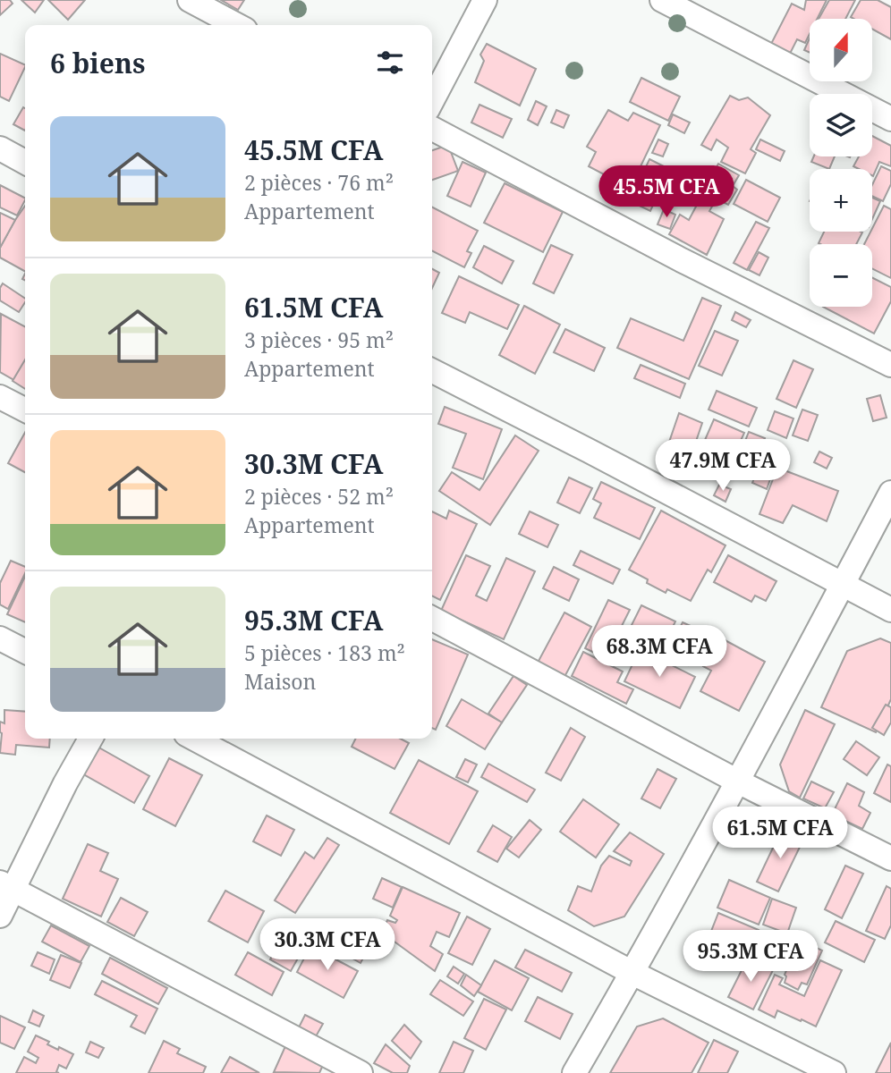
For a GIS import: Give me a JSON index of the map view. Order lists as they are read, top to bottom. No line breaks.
{"north":"top","page":{"map_buttons":["+","−"],"heading":"6 biens","list":[{"name":"45.5M CFA","note":"2 pièces · 76 m² · Appartement"},{"name":"61.5M CFA","note":"3 pièces · 95 m² · Appartement"},{"name":"30.3M CFA","note":"2 pièces · 52 m² · Appartement"},{"name":"95.3M CFA","note":"5 pièces · 183 m² · Maison"}],"price":["45.5M CFA","47.9M CFA","68.3M CFA","61.5M CFA","30.3M CFA","95.3M CFA"]}}
